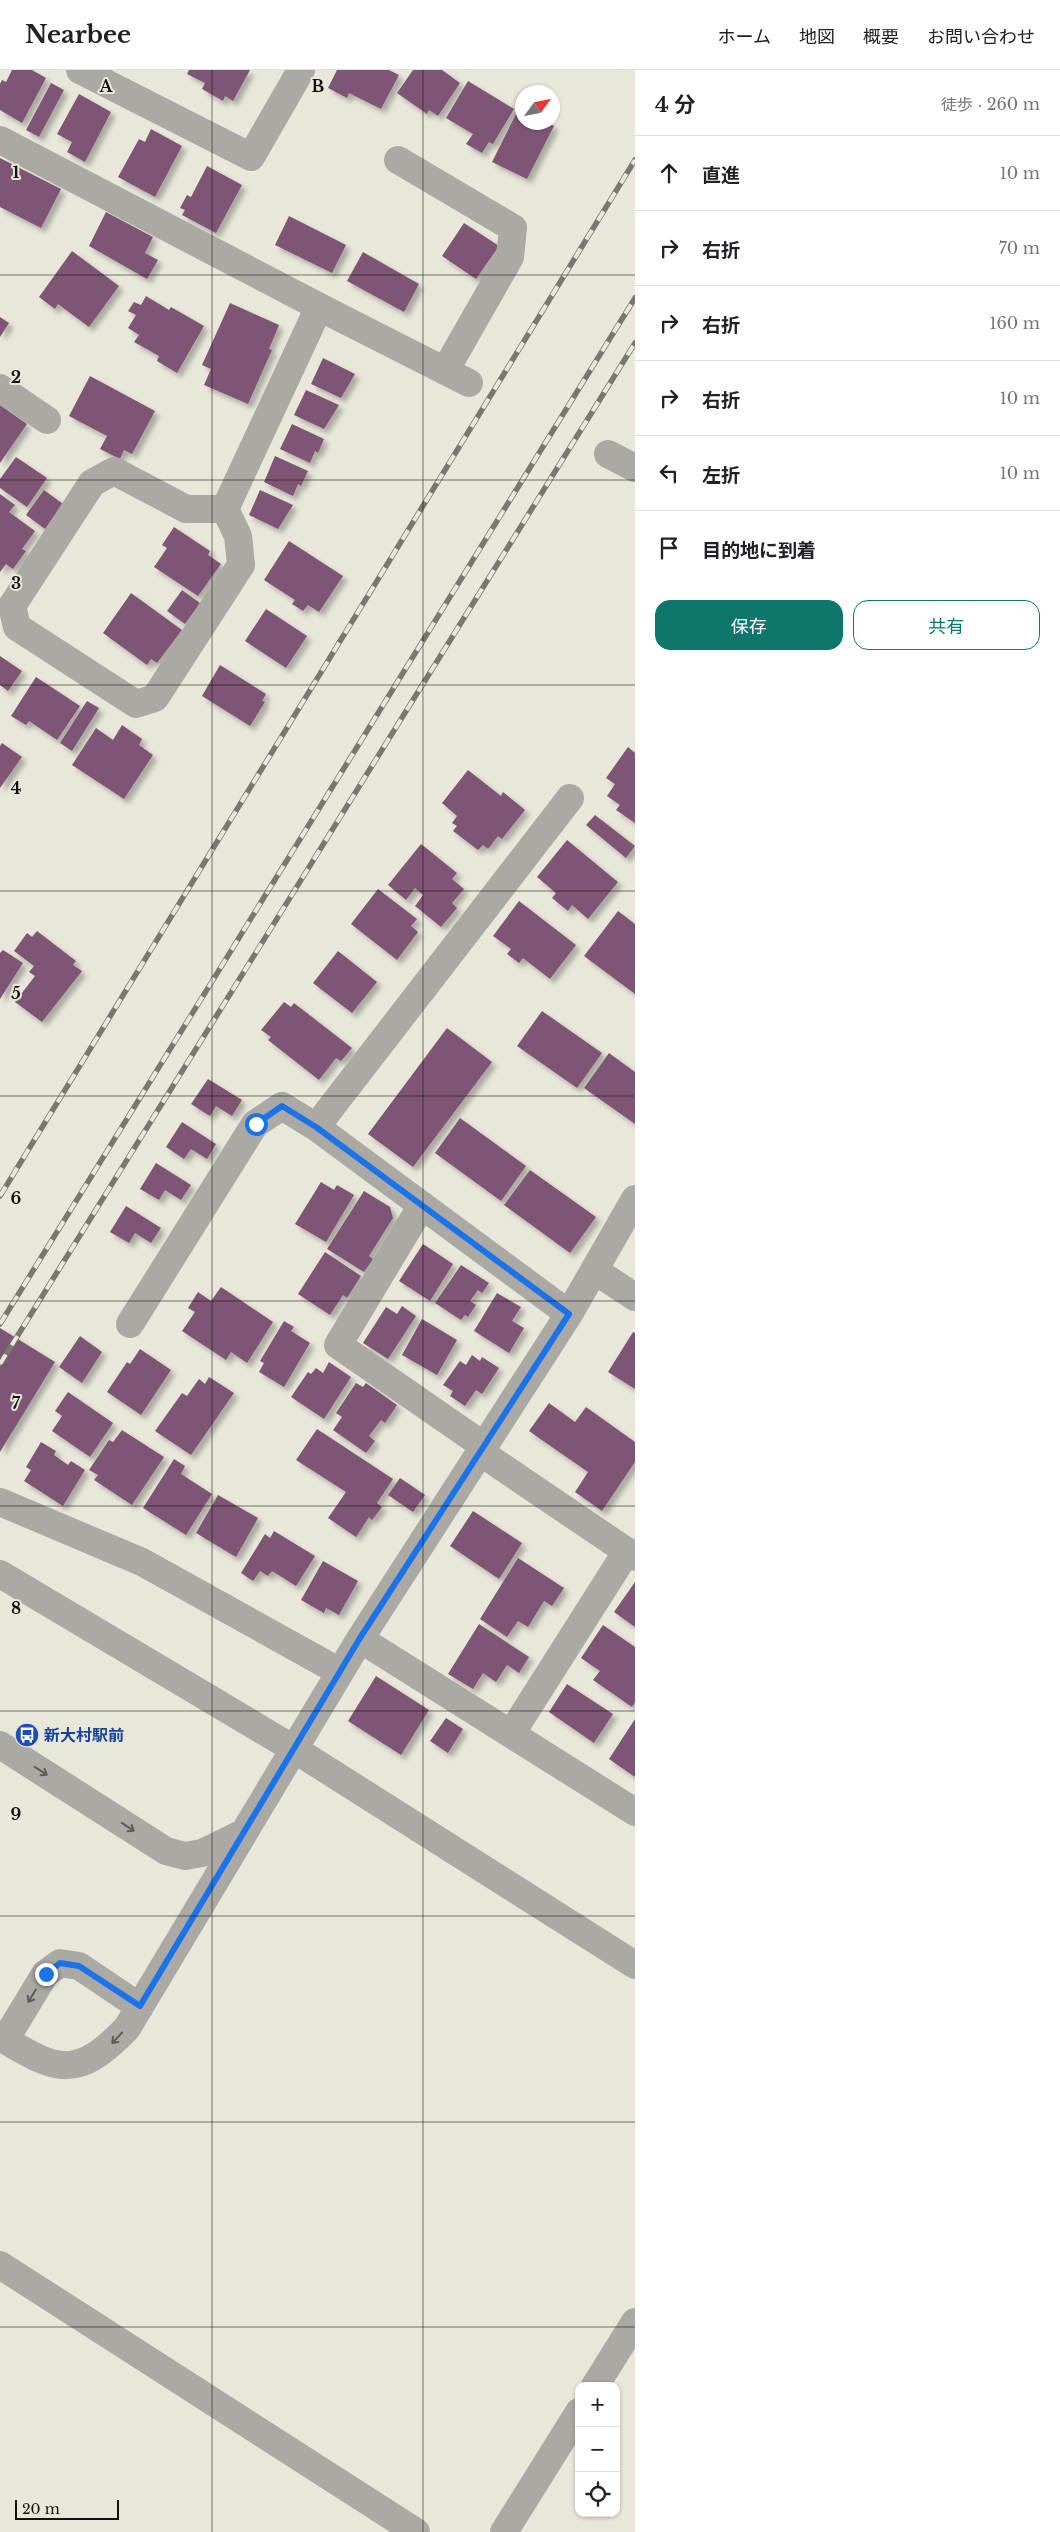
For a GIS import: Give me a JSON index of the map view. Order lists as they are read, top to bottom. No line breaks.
{"places":{"bus stop":["新大村駅前"]},"scale_bar":"20 m","north":"top right","page":{"header":"Nearbee","nav":["ホーム","地図","概要","お問い合わせ"],"heading":["4 分","徒歩 · 260 m"],"list":[["直進","10 m"],["右折","70 m"],["右折","160 m"],["右折","10 m"],["左折","10 m"],"目的地に到着"],"buttons":["保存","共有"],"map_buttons":["+","−"],"scale":"20 m"},"grid":{"columns":["A","B"],"rows":["1","2","3","4","5","6","7","8","9"]}}
